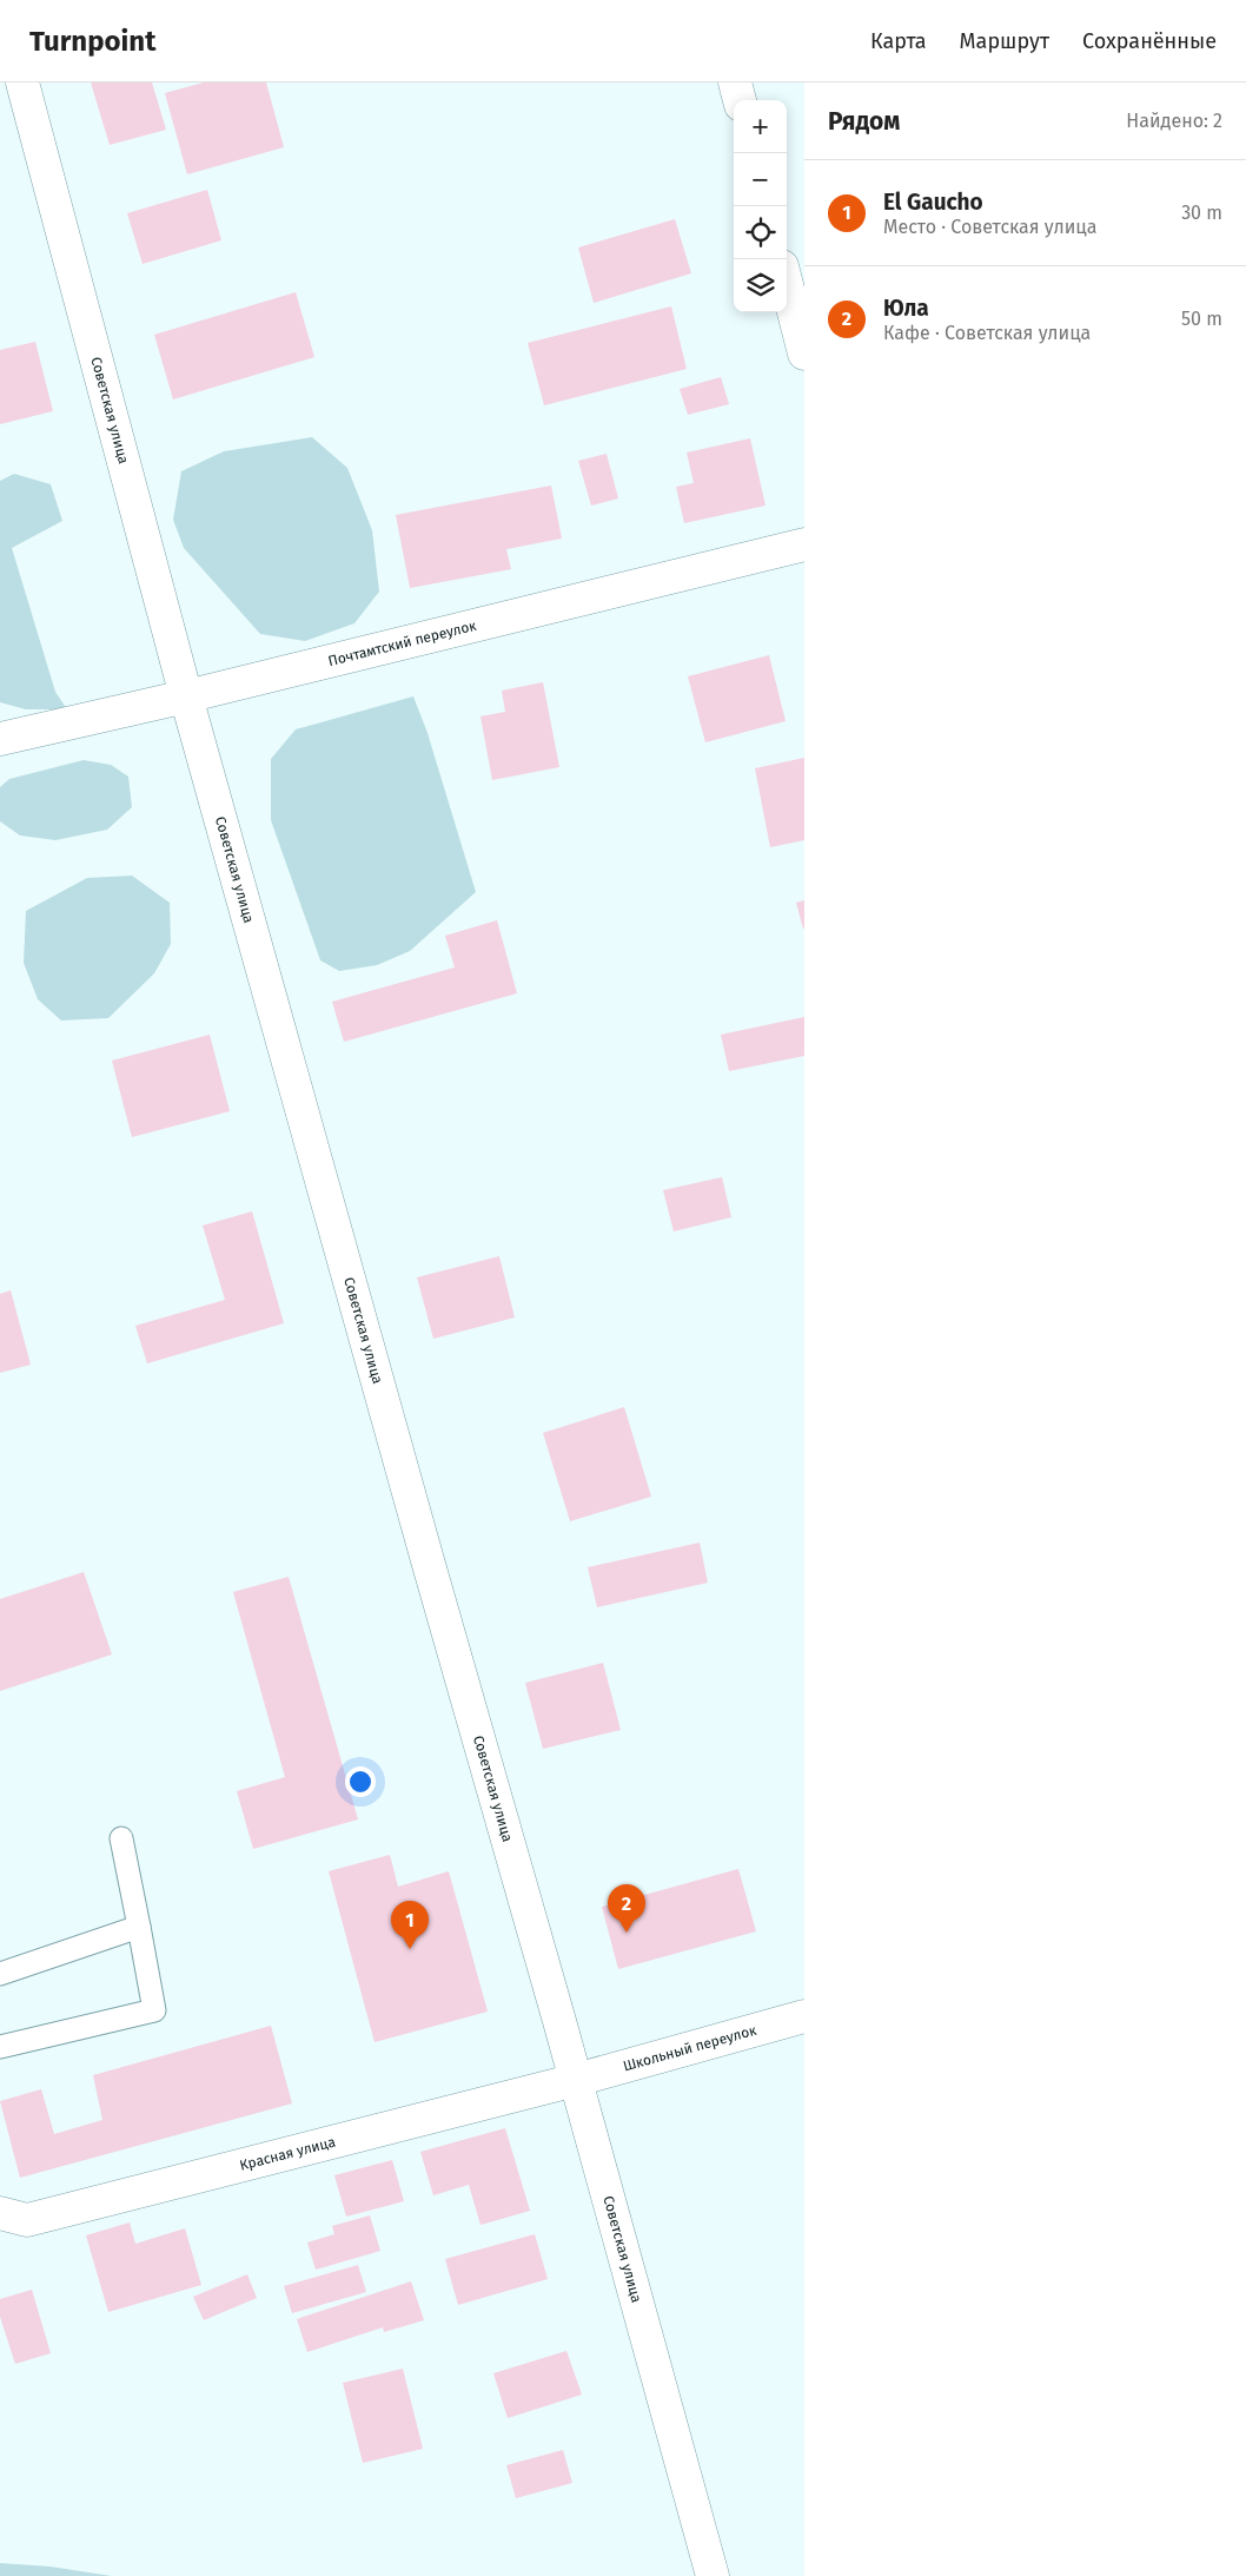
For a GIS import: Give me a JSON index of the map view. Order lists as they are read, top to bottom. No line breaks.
{"streets":{"main road":["Советская улица","Почтамтский переулок","Школьный переулок","Красная улица"]},"crossings":[["Советская улица","Почтамтский переулок"],["Советская улица","Школьный переулок"],["Советская улица","Красная улица"],["Школьный переулок","Красная улица"]],"page":{"header":"Turnpoint","nav":["Карта","Маршрут","Сохранённые"],"heading":["Рядом","Найдено: 2"],"map_buttons":["+","−"],"list":[{"mark":"1","name":"El Gaucho","note":"Место · Советская улица","value":"30 m"},{"mark":"2","name":"Юла","note":"Кафе · Советская улица","value":"50 m"}],"pins":["2","1"]}}
